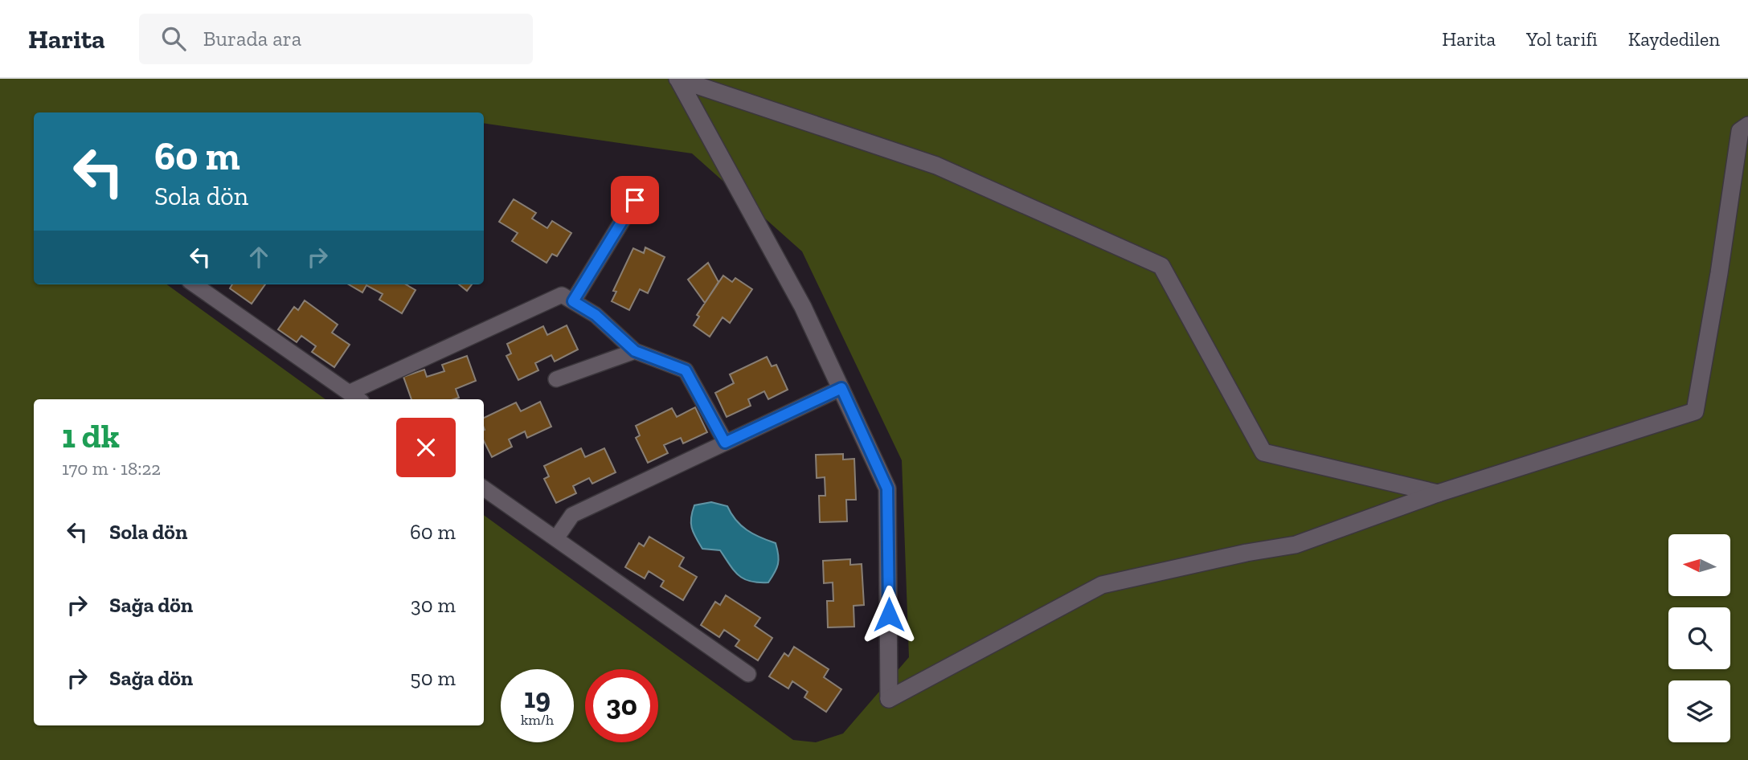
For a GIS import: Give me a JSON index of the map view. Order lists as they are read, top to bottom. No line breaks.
{"north":"left","page":{"header":"Harita","search":"Burada ara","nav":["Harita","Yol tarifi","Kaydedilen"],"turn":["60 m","Sola dön"],"heading":["1 dk","170 m · 18:22"],"list":[{"name":"Sola dön","value":"60 m"},{"name":"Sağa dön","value":"30 m"},{"name":"Sağa dön","value":"50 m"}],"speed":"19 km/h","limit":"30"}}
